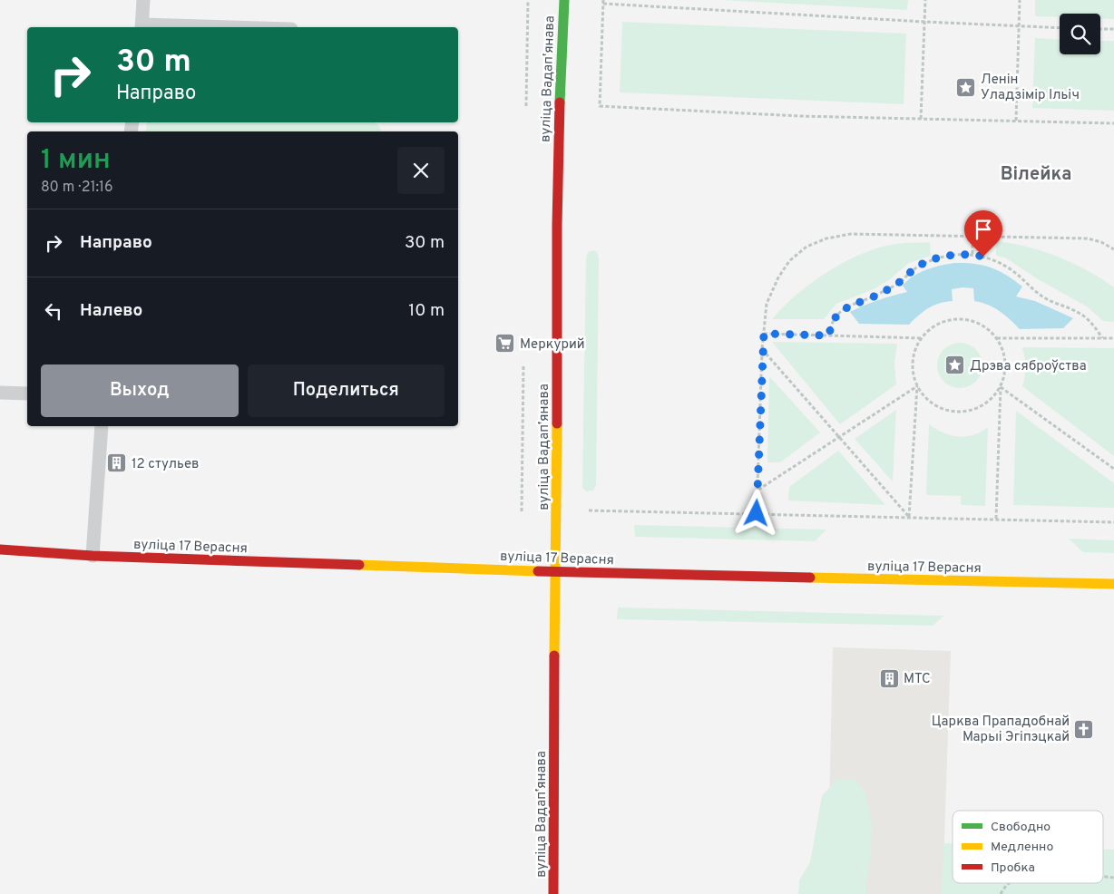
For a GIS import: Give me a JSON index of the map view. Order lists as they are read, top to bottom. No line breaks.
{"streets":{"street":["вуліца Вадапʼянава","вуліца 17 Верасня"]},"crossings":[["вуліца Вадапʼянава","вуліца 17 Верасня"]],"districts":["Вілейка"],"places":{"place":["Ленін Уладзімір Ільіч","Дрэва сяброўства"],"supermarket":["Меркурий"],"building":["12 стульев","МТС"],"church":["Царква Прападобнай Марыі Эгіпэцкай"]},"legend":["Свободно","Медленно","Пробка"],"page":{"turn":["30 m","Направо"],"heading":["1 мин","80 m · 21:16"],"list":[{"name":"Направо","value":"30 m"},{"name":"Налево","value":"10 m"}],"buttons":["Выход","Поделиться"]}}
